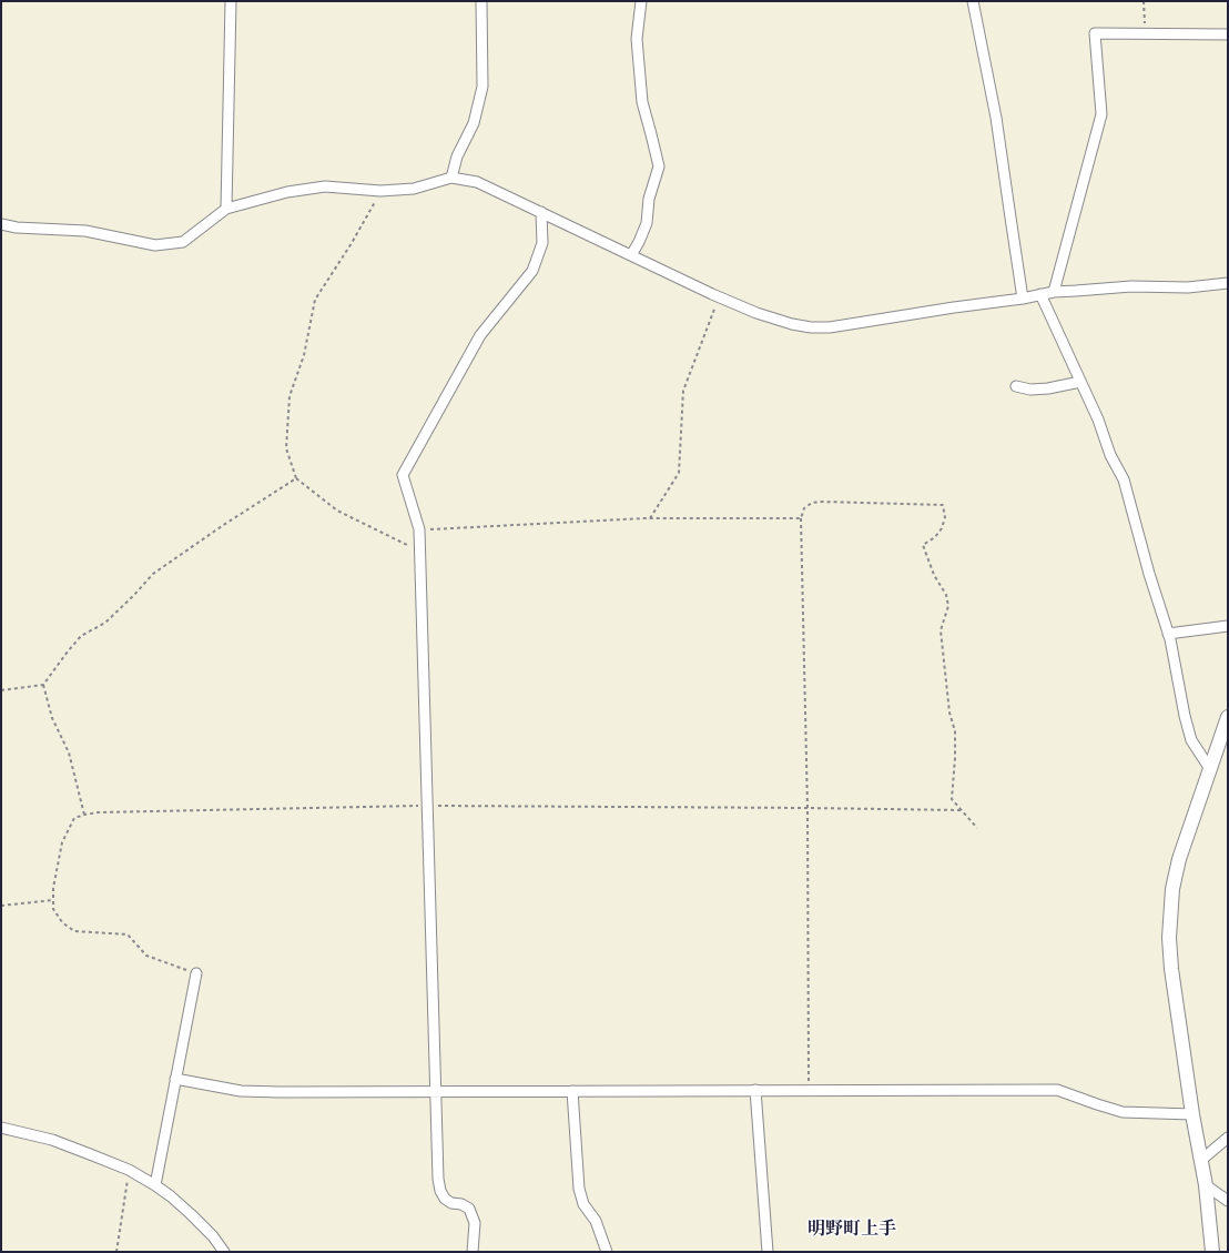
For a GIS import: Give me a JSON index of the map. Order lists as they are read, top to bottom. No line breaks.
{"districts":["明野町上手"]}
